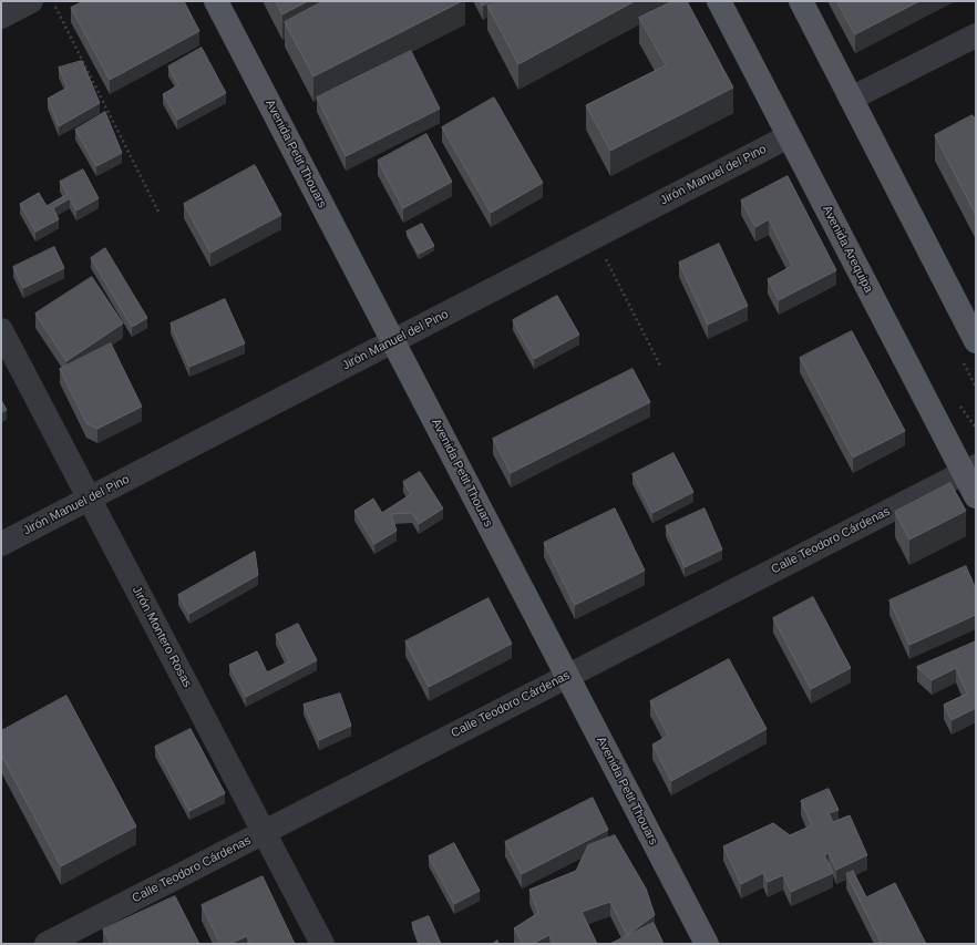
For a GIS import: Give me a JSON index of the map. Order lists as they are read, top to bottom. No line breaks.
{"streets":{"main road":["Avenida Petit Thouars","Avenida Arequipa"],"street":["Jirón Manuel del Pino","Calle Teodoro Cárdenas","Jirón Montero Rosas"]},"crossings":[["Avenida Petit Thouars","Jirón Manuel del Pino"],["Avenida Petit Thouars","Calle Teodoro Cárdenas"],["Jirón Manuel del Pino","Avenida Arequipa"],["Jirón Manuel del Pino","Jirón Montero Rosas"],["Avenida Arequipa","Calle Teodoro Cárdenas"],["Calle Teodoro Cárdenas","Jirón Montero Rosas"]]}
